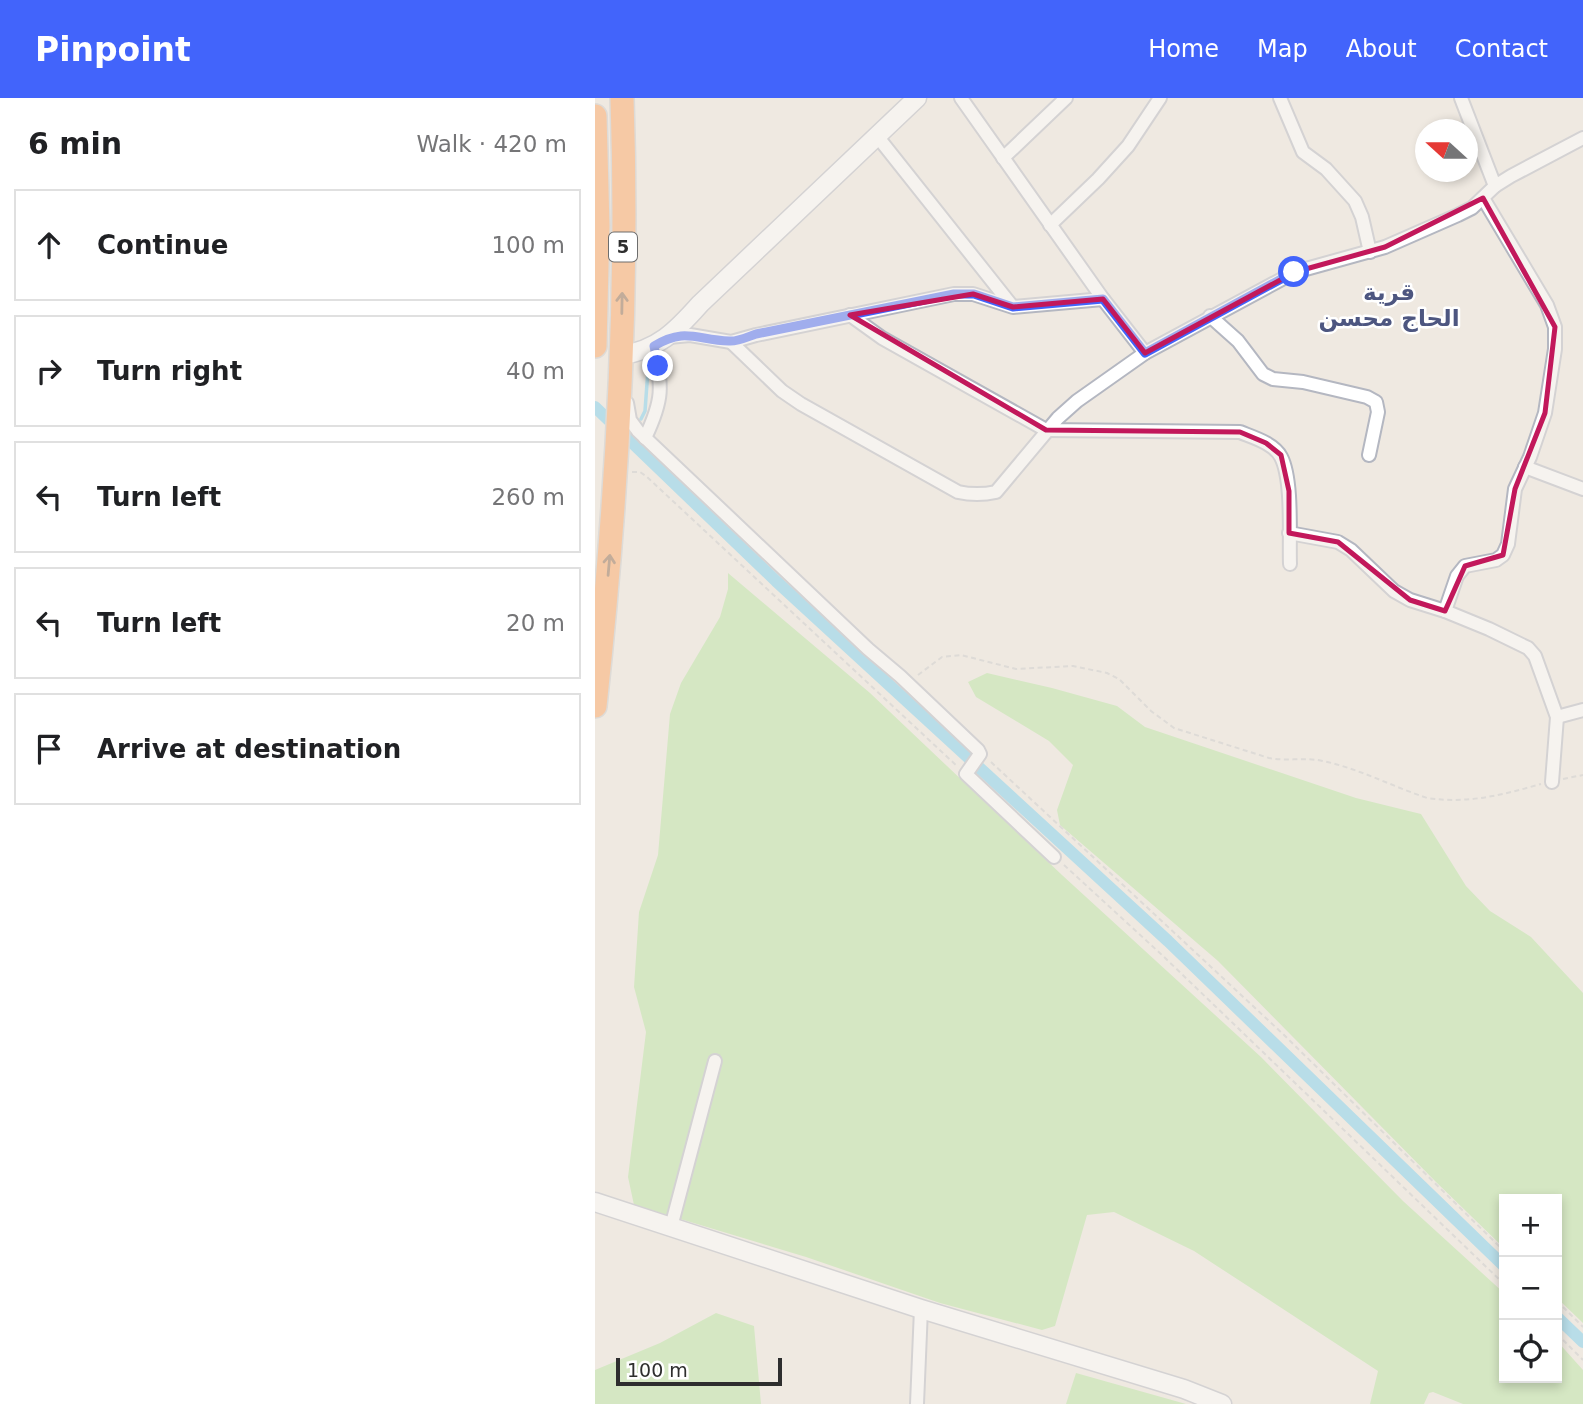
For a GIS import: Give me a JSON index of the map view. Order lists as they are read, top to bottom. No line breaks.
{"streets":{"highway":["5"]},"districts":["قرية الحاج محسن"],"scale_bar":"100 m","north":"left","page":{"header":"Pinpoint","nav":["Home","Map","About","Contact"],"heading":["6 min","Walk · 420 m"],"list":[["Continue","100 m"],["Turn right","40 m"],["Turn left","260 m"],["Turn left","20 m"],"Arrive at destination"],"map_buttons":["+","−"],"scale":"100 m"}}
